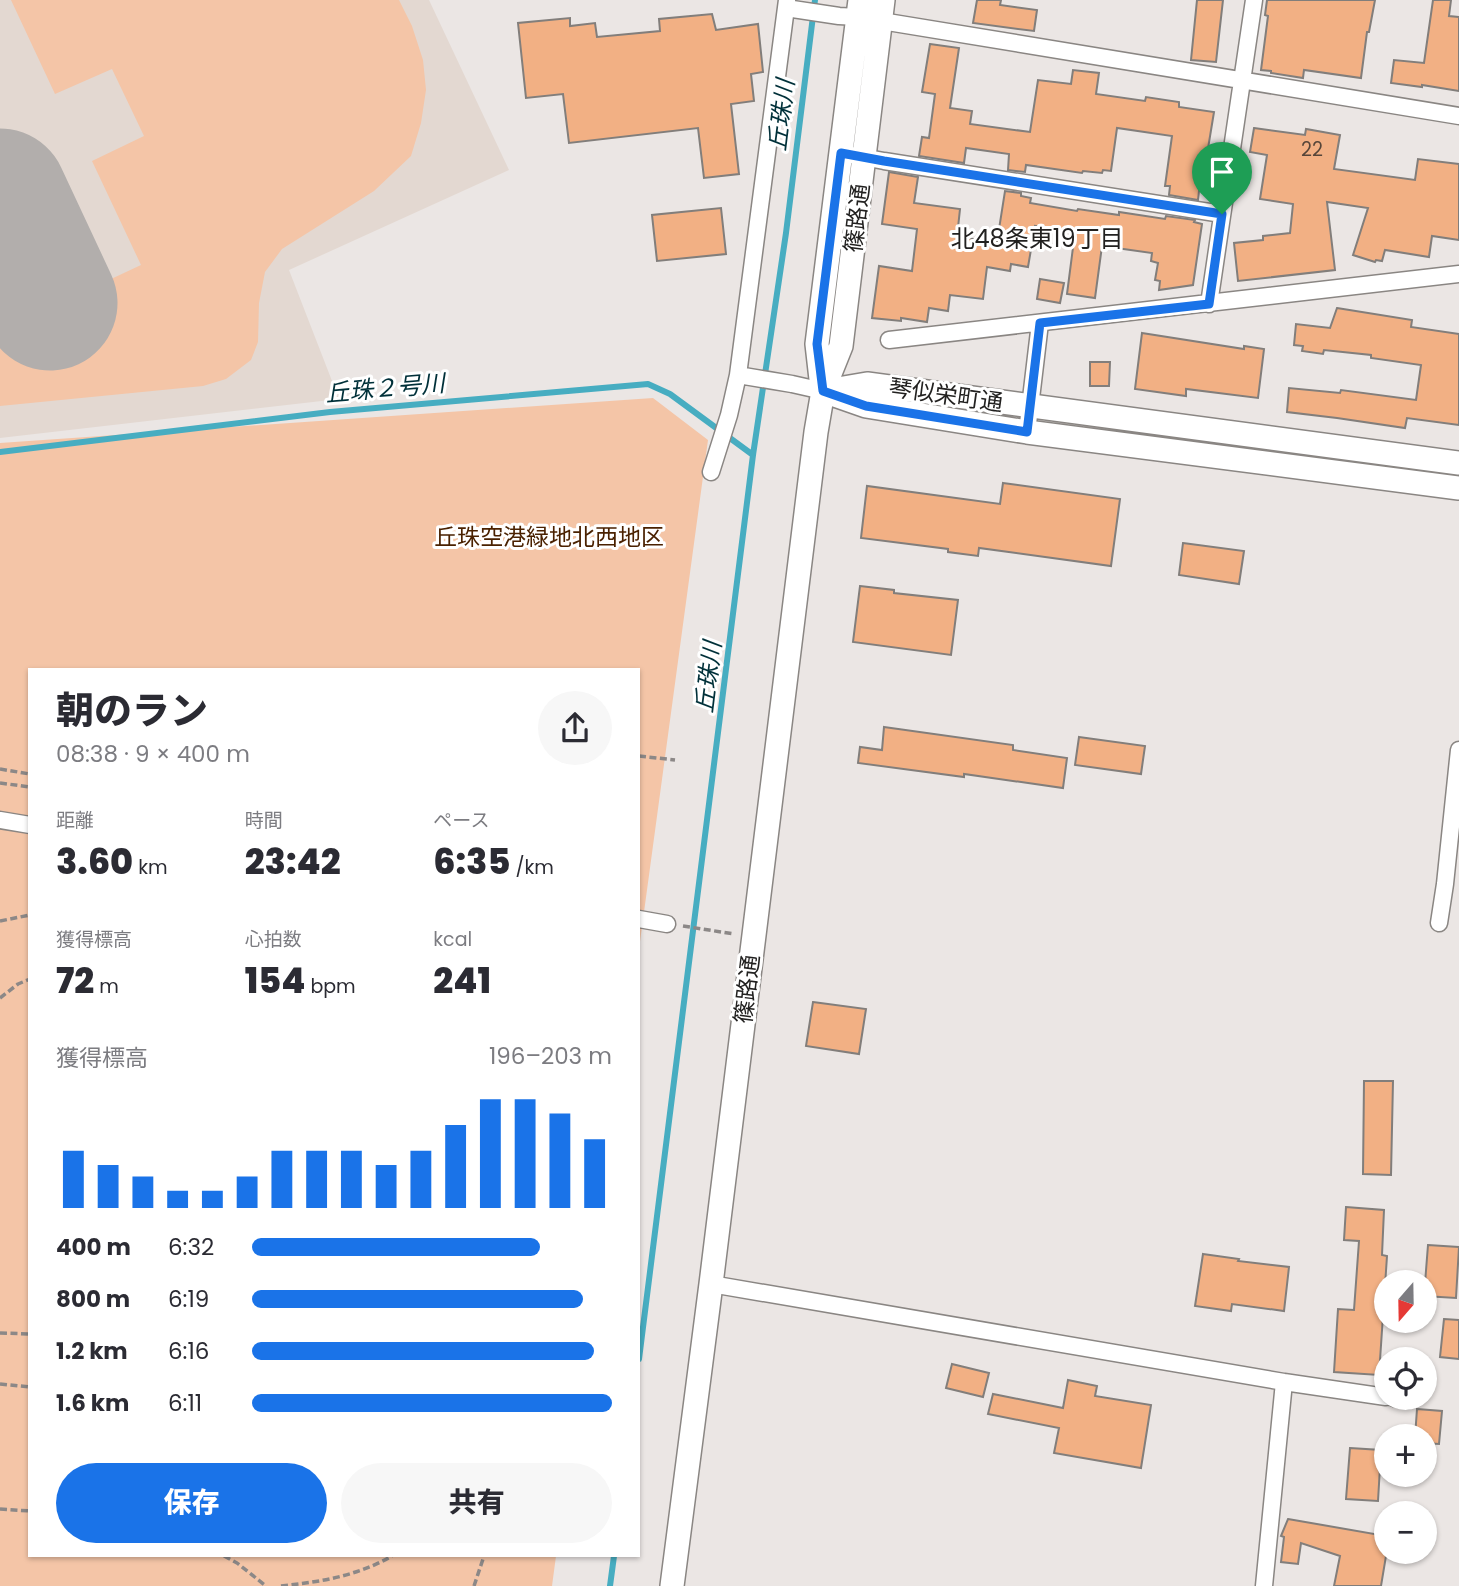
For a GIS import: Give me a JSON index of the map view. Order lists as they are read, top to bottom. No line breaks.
{"streets":{"street":["篠路通","琴似栄町通"]},"crossings":[["篠路通","琴似栄町通"]],"districts":["北48条東19丁目"],"water":["丘珠川","丘珠２号川"],"parks":["丘珠空港緑地北西地区"],"house_numbers":["22"],"north":"bottom","page":{"heading":["朝のラン","08:38 · 9 × 400 m"],"stats":[["距離","3.60 km"],["時間","23:42"],["ペース","6:35 /km"],["獲得標高","72 m"],["心拍数","154 bpm"],["kcal","241"]],"chart":["獲得標高","196–203 m"],"list":[{"name":"400 m","note":"6:32"},{"name":"800 m","note":"6:19"},{"name":"1.2 km","note":"6:16"},{"name":"1.6 km","note":"6:11"}],"map_buttons":["+","−"],"buttons":["保存","共有"]}}
